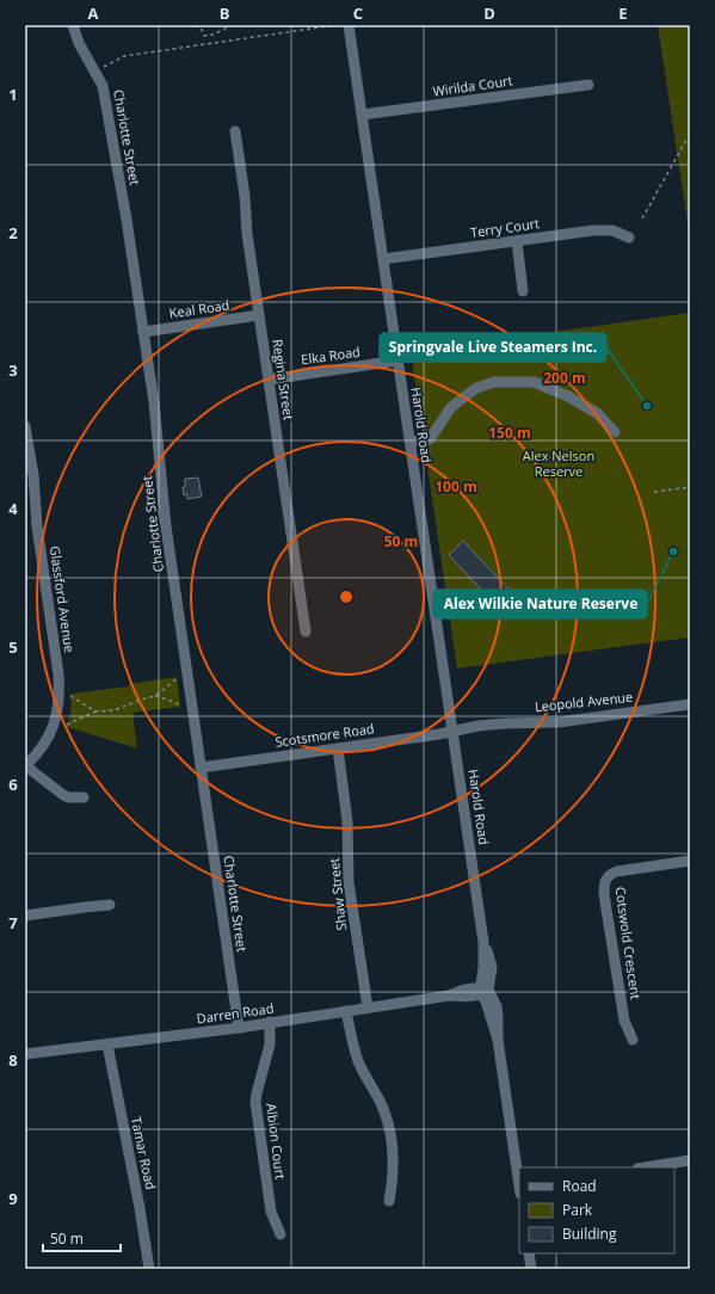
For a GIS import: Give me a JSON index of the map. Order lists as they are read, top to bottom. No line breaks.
{"streets":{"street":["Wirilda Court","Charlotte Street","Terry Court","Keal Road","Elka Road","Regina Street","Harold Road","Glassford Avenue","Leopold Avenue","Scotsmore Road","Shaw Street","Cotswold Crescent","Darren Road","Albion Court","Tamar Road"]},"crossings":[["Wirilda Court","Harold Road"],["Charlotte Street","Keal Road"],["Charlotte Street","Scotsmore Road"],["Charlotte Street","Darren Road"],["Terry Court","Harold Road"],["Keal Road","Regina Street"],["Elka Road","Regina Street"],["Elka Road","Harold Road"],["Harold Road","Leopold Avenue"],["Harold Road","Scotsmore Road"],["Harold Road","Darren Road"],["Leopold Avenue","Scotsmore Road"],["Scotsmore Road","Shaw Street"],["Shaw Street","Darren Road"],["Darren Road","Albion Court"],["Darren Road","Tamar Road"]],"parks":["Alex Nelson Reserve"],"places":["Springvale Live Steamers Inc.","Alex Wilkie Nature Reserve"],"legend":["Road","Park","Building"],"scale_bar":"50 m","grid":{"columns":["A","B","C","D","E"],"rows":["1","2","3","4","5","6","7","8","9"]},"rings":["200 m","150 m","100 m","50 m"]}
